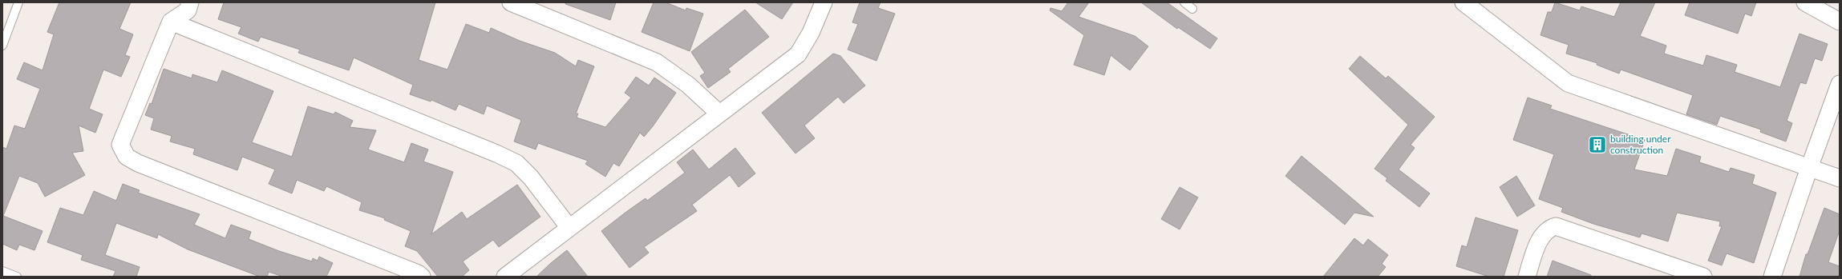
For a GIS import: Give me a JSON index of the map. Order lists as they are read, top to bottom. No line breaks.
{"places":{"building":["building under construction"]}}
